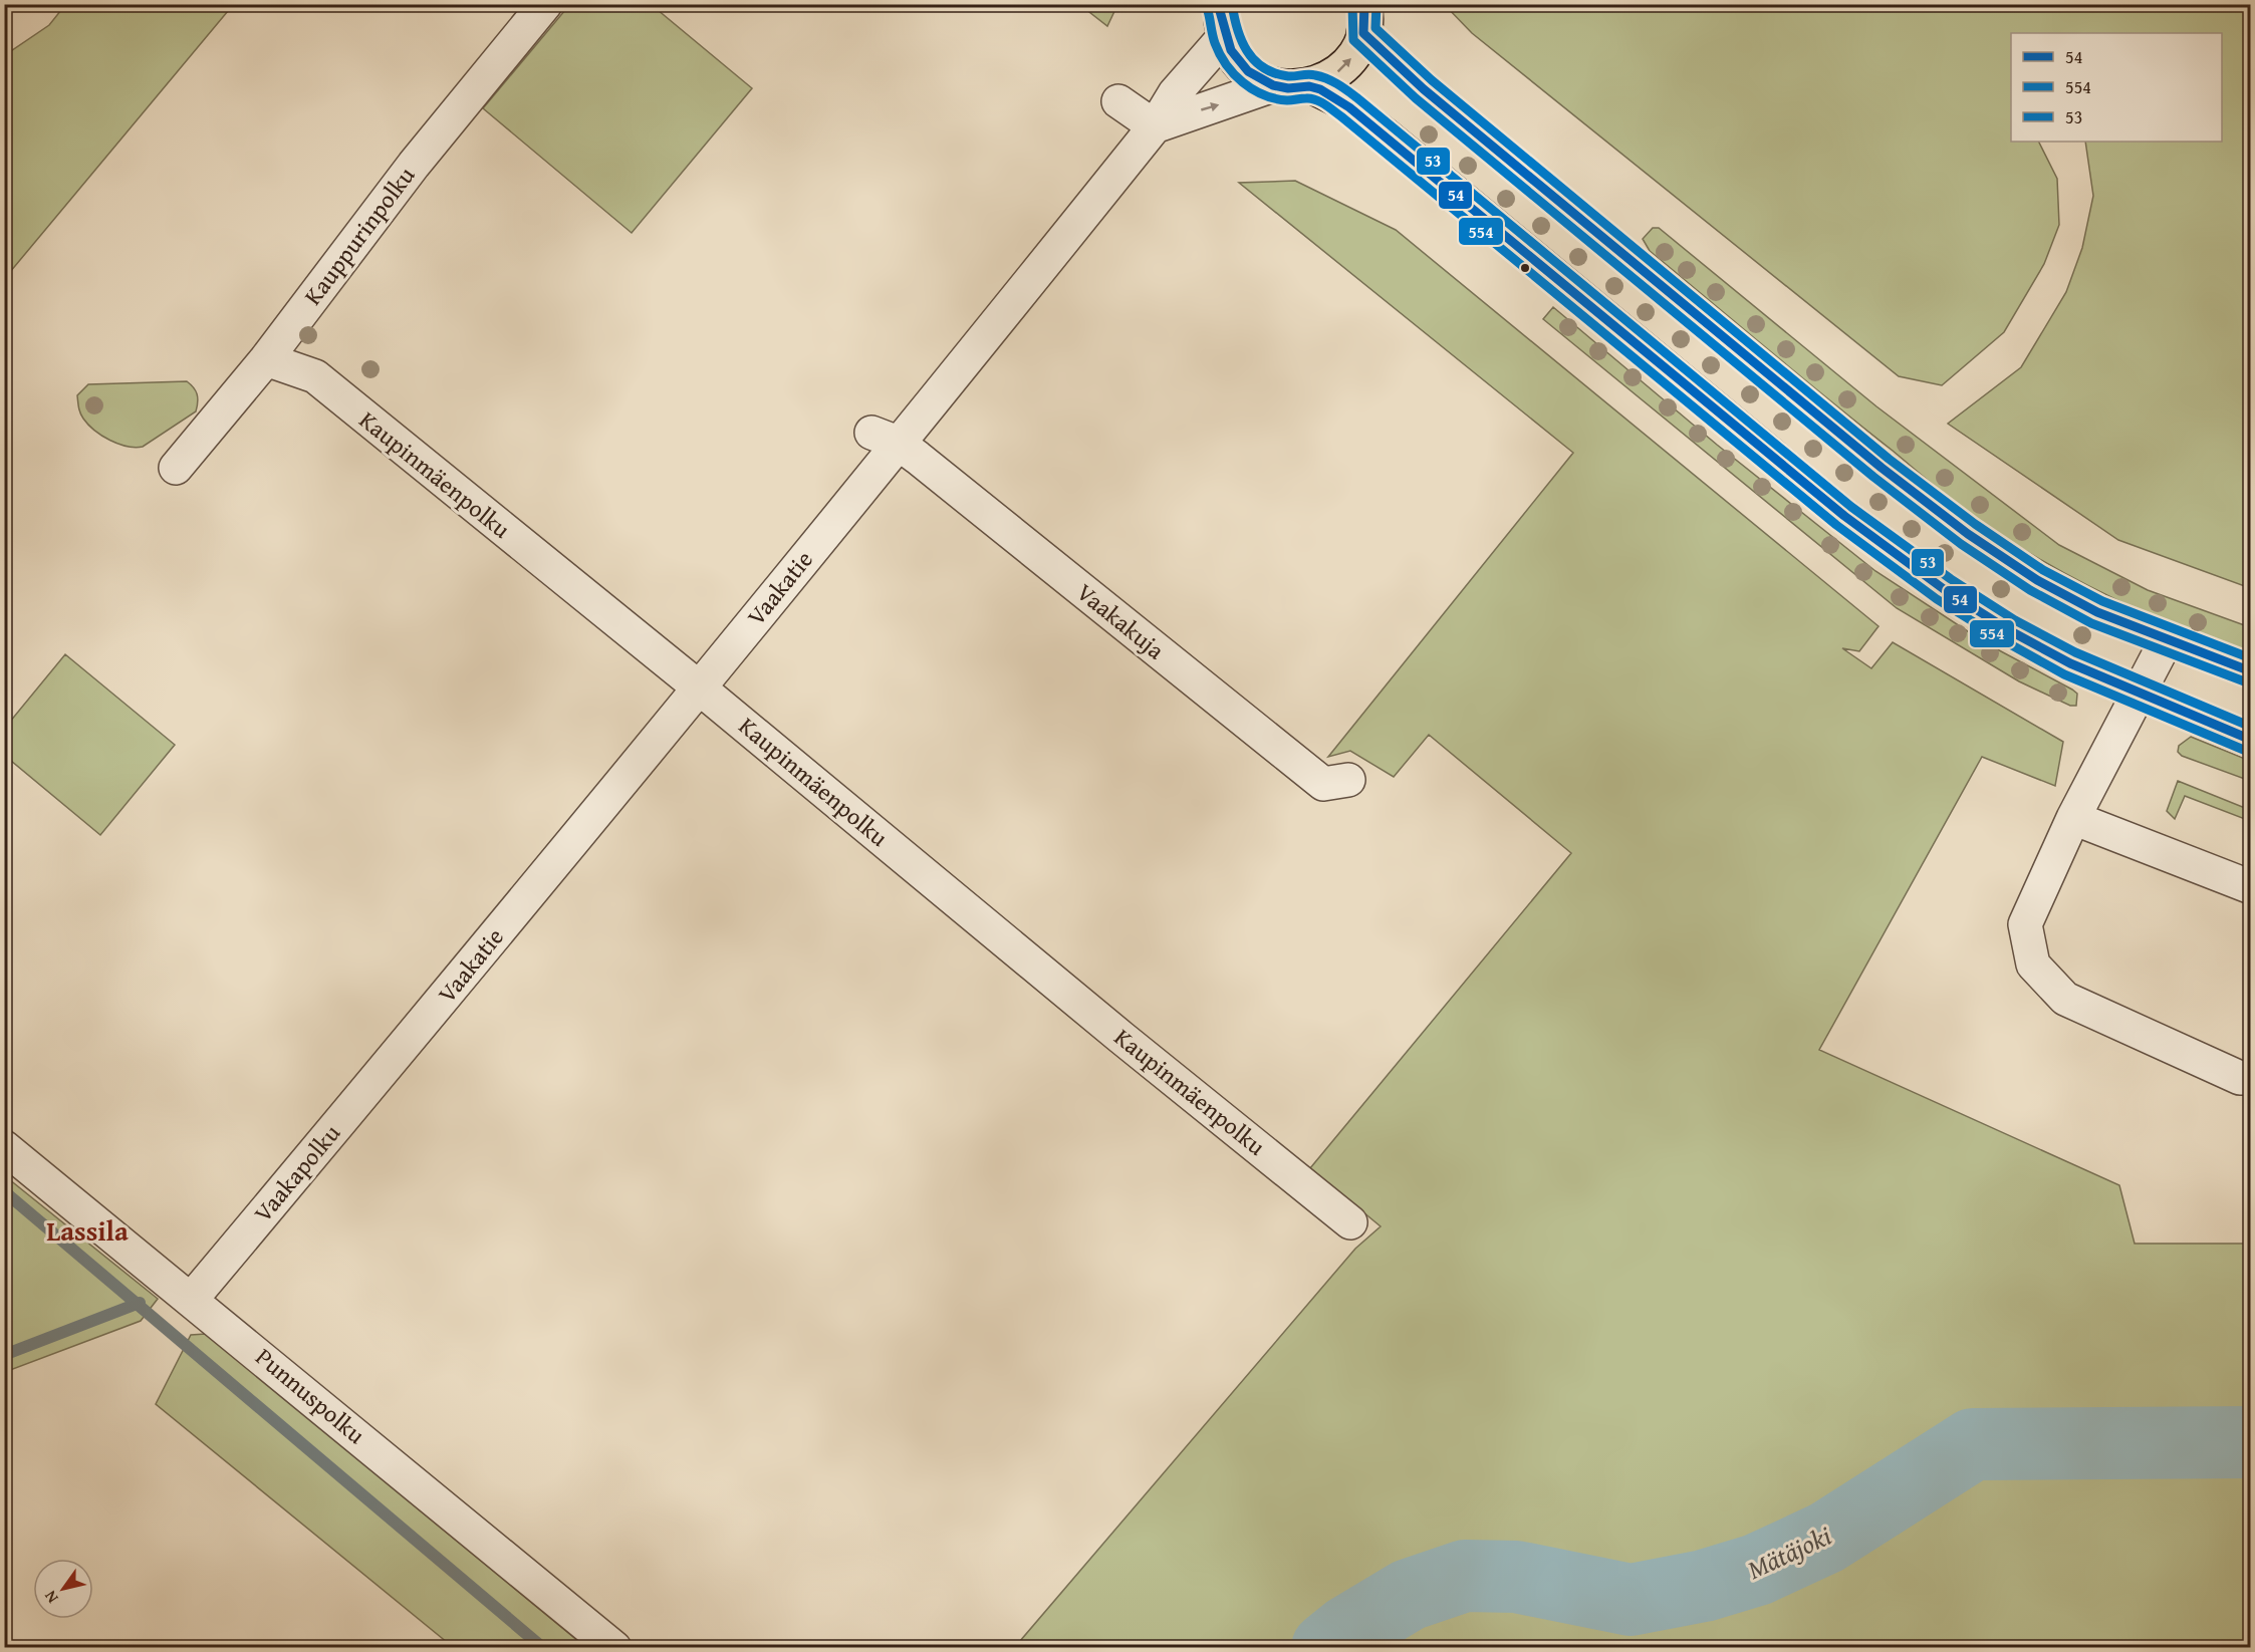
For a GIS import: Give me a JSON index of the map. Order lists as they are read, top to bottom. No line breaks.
{"streets":{"street":["Kauppurinpolku","Kaupinmäenpolku","Vaakatie","Vaakakuja","Vaakapolku","Punnuspolku"]},"crossings":[["Kauppurinpolku","Kaupinmäenpolku"],["Kaupinmäenpolku","Vaakatie"],["Vaakatie","Vaakakuja"],["Vaakatie","Vaakapolku"],["Vaakapolku","Punnuspolku"]],"districts":["Lassila"],"water":["Mätäjoki"],"lines":["transit line 54","transit line 554","transit line 53"],"legend":["54","554","53"],"north":"bottom left"}
